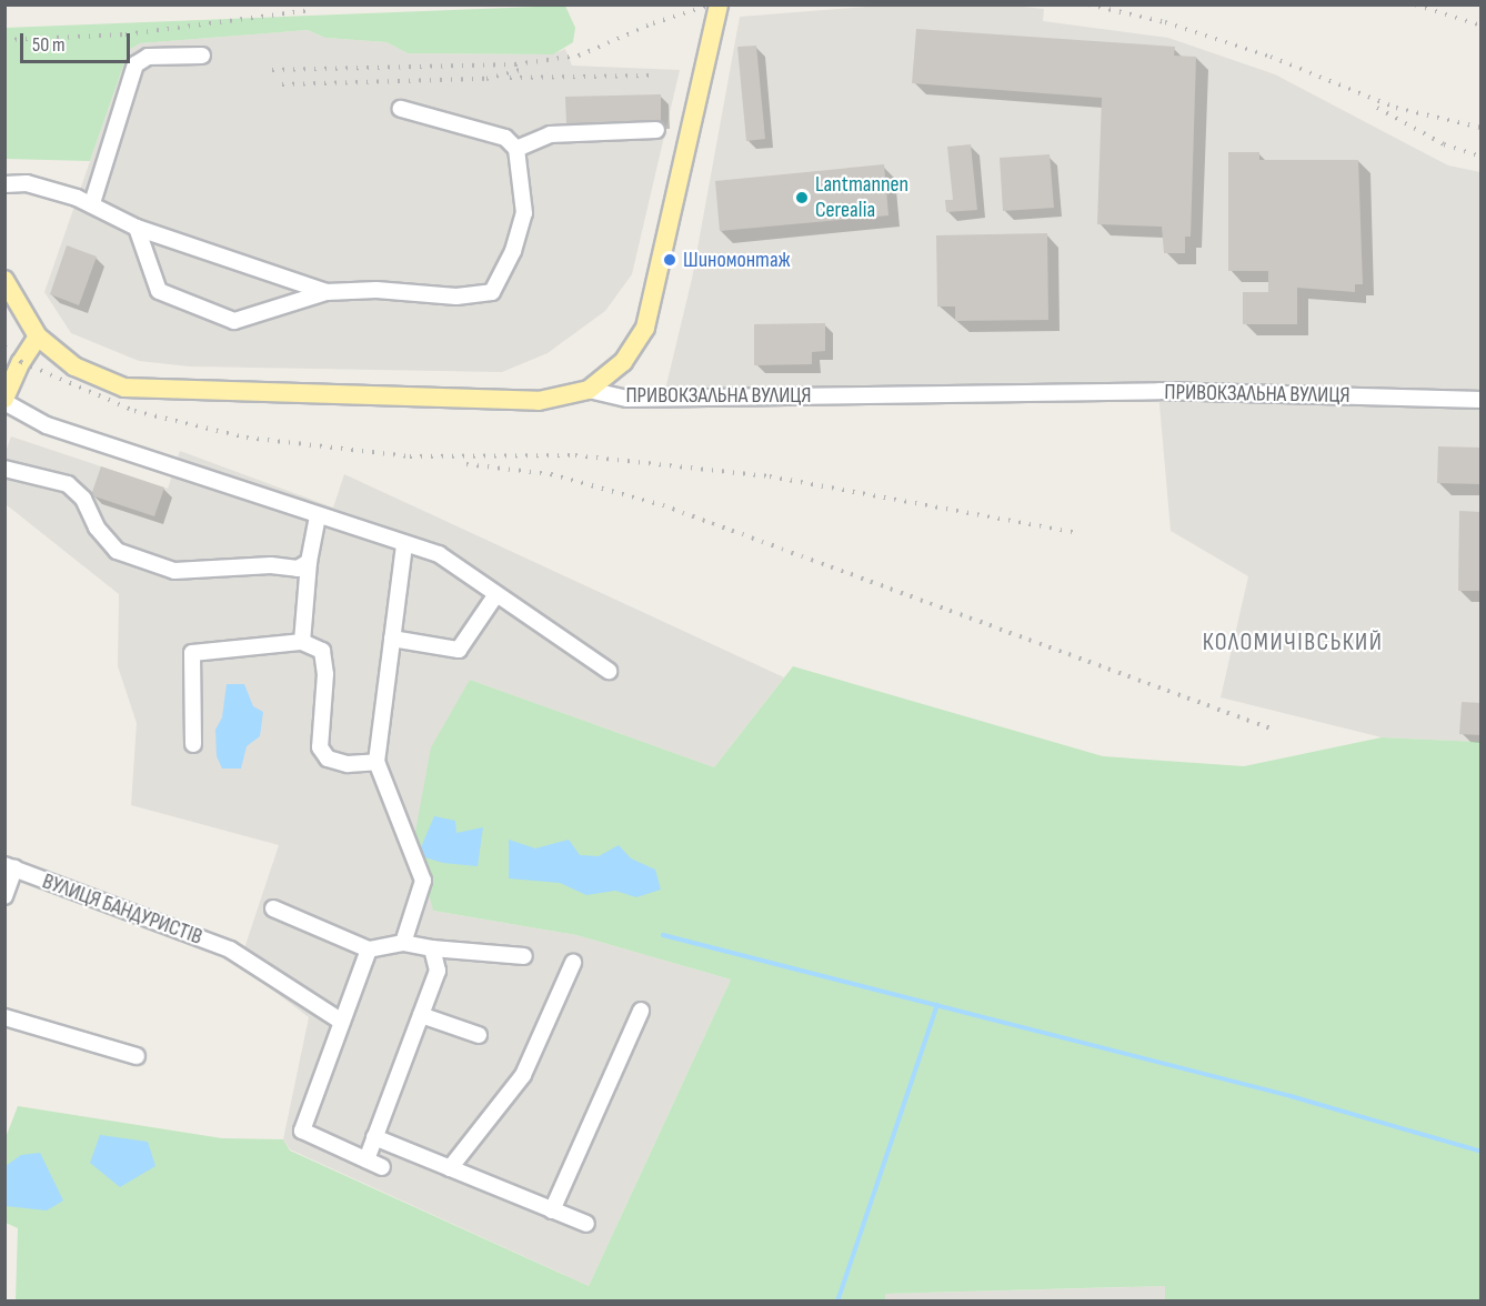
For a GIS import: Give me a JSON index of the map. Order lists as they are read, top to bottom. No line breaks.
{"streets":{"main road":["ПРИВОКЗАЛЬНА ВУЛИЦЯ"],"street":["ВУЛИЦЯ БАНДУРИСТІВ"]},"districts":["КОЛОМИЧІВСЬКИЙ"],"places":["Lantmannen Cerealia","Шиномонтаж"],"scale_bar":"50 m"}
